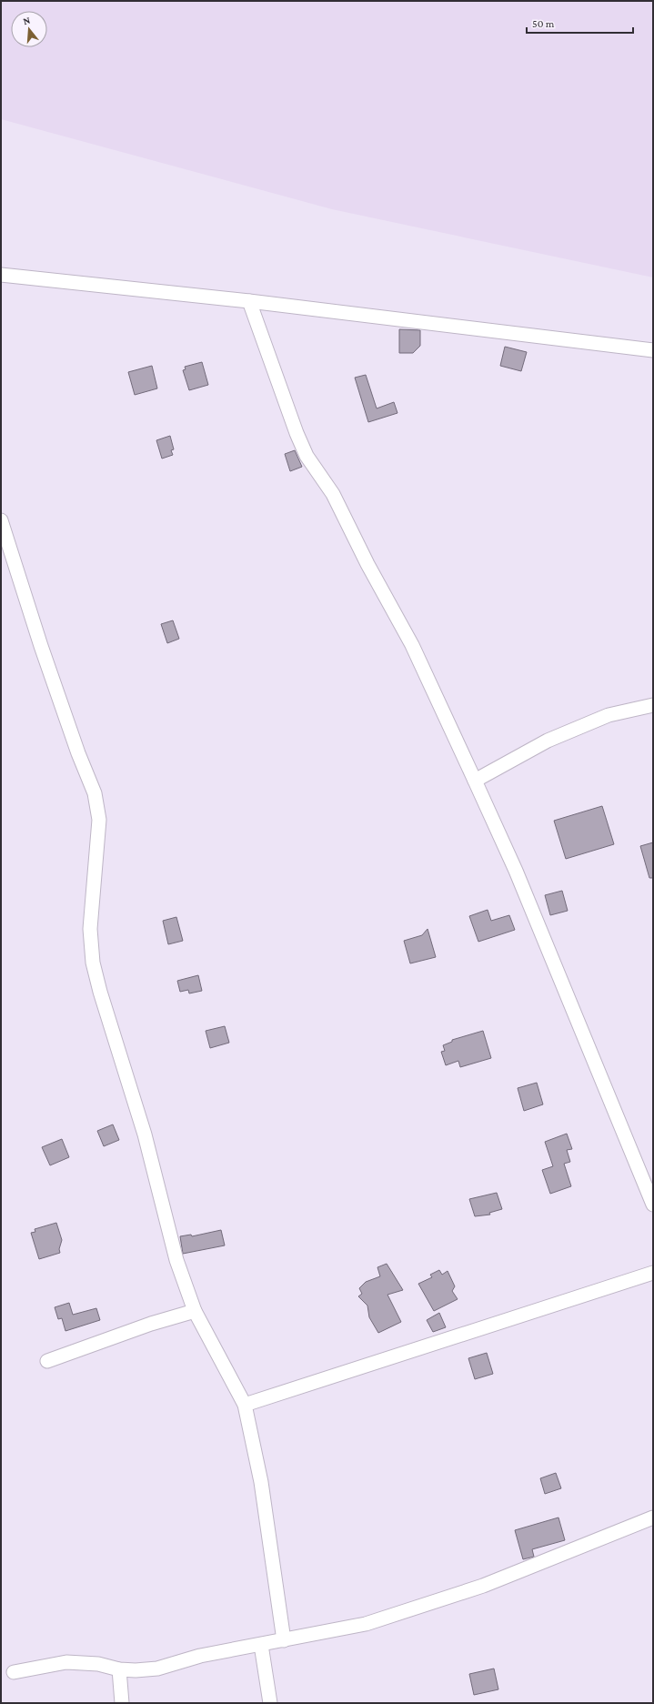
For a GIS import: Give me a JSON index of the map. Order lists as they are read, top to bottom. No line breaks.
{"scale_bar":"50 m","north":"top"}
